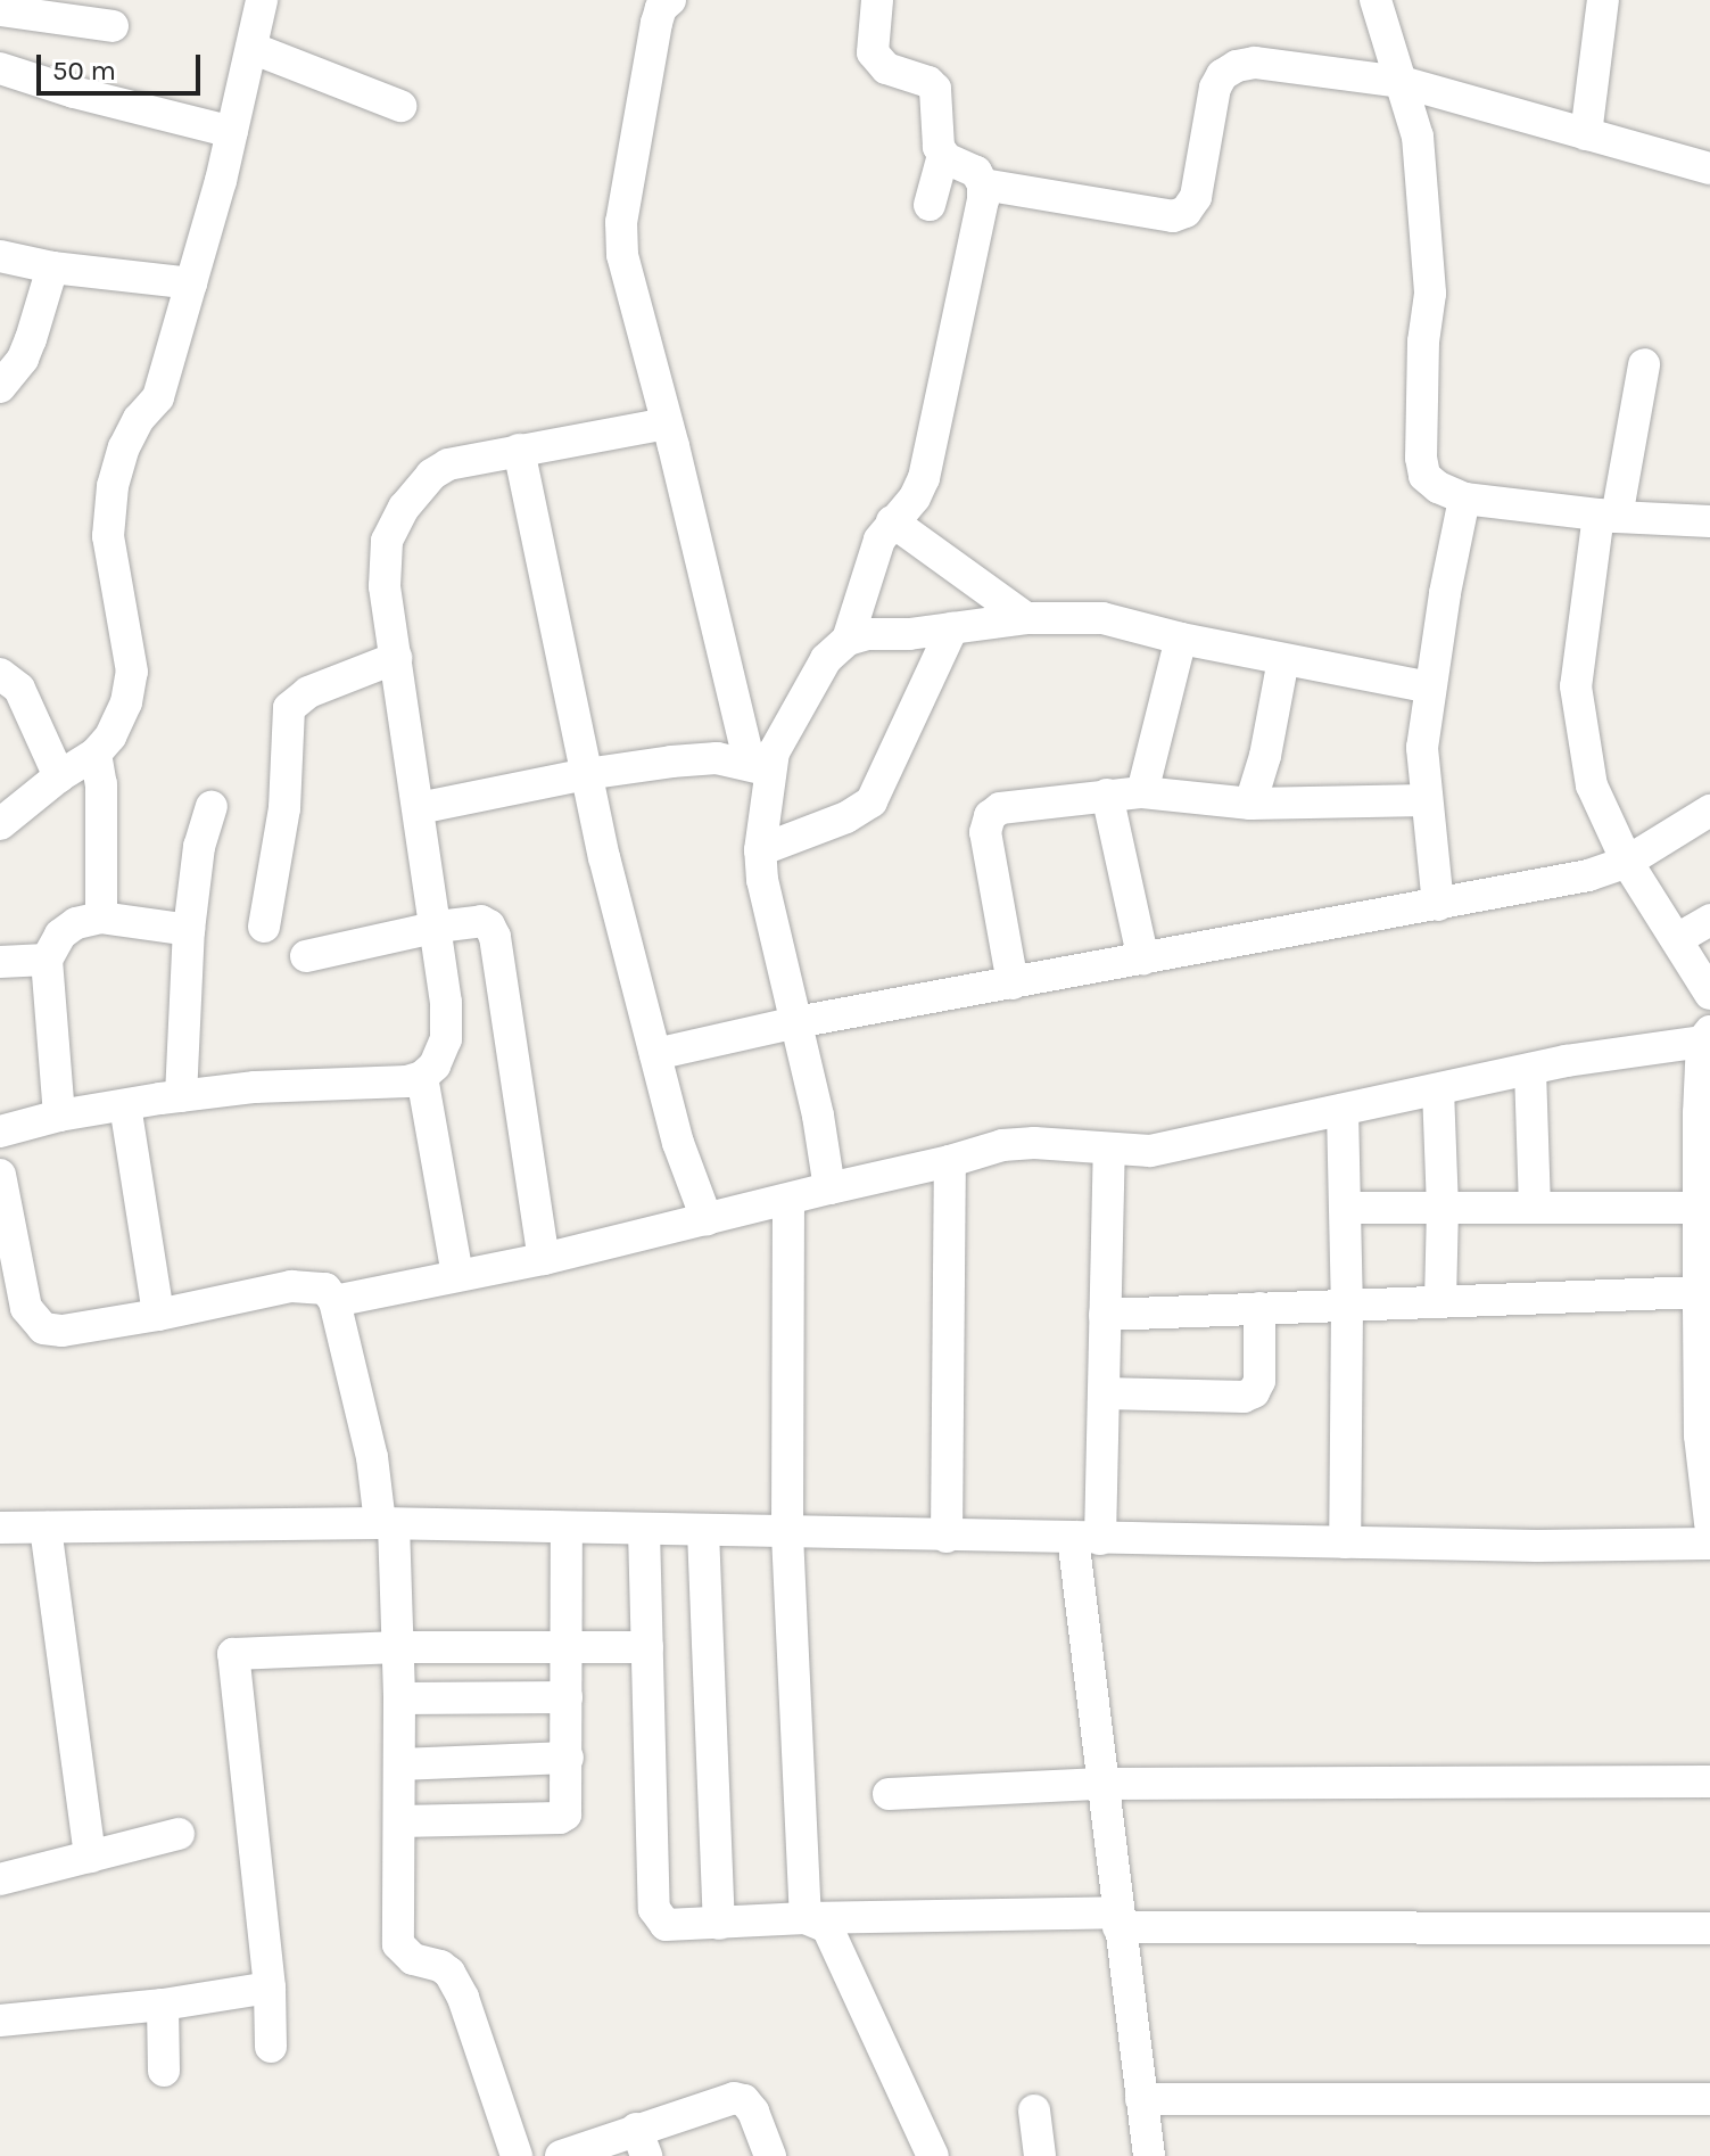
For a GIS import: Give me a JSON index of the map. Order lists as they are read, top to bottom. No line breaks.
{"scale_bar":"50 m"}
